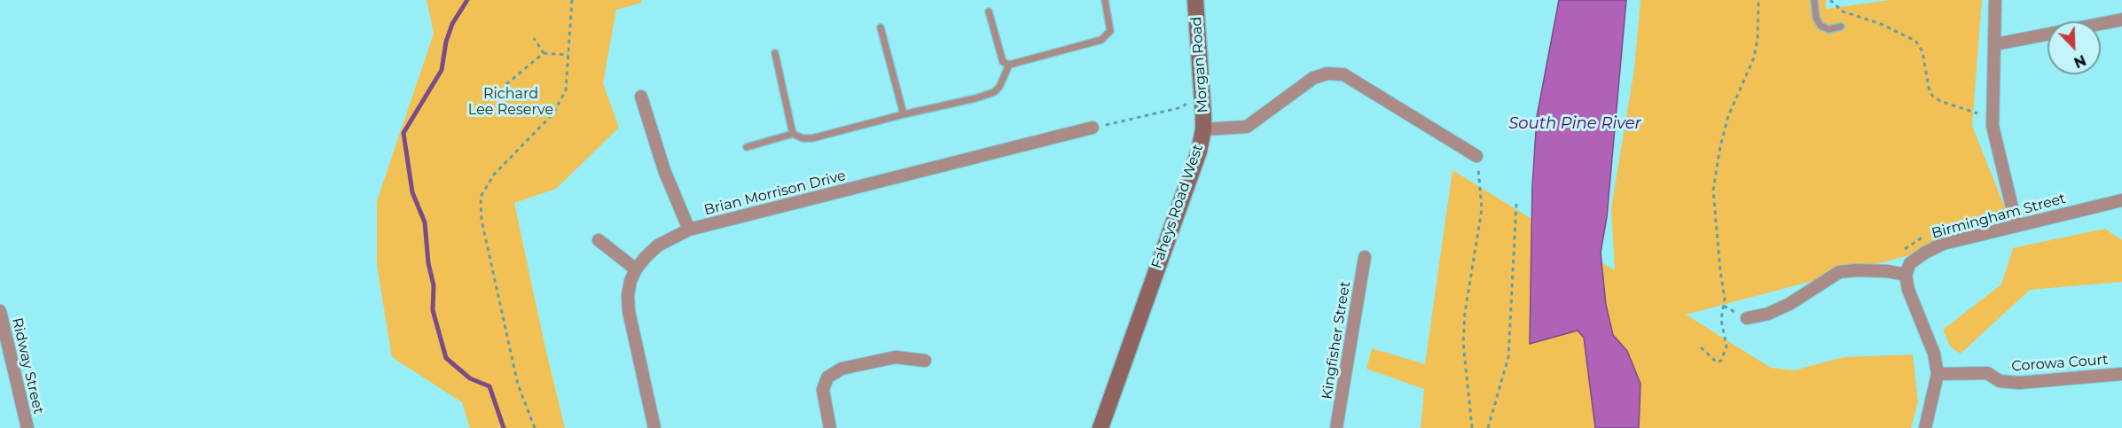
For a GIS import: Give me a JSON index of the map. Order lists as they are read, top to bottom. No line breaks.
{"streets":{"street":["Morgan Road","Brian Morrison Drive","Faheys Road West","Birmingham Street","Kingfisher Street","Corowa Court","Ridway Street"]},"crossings":[["Morgan Road","Faheys Road West"]],"water":["South Pine River"],"parks":["Richard Lee Reserve"],"north":"bottom right"}
